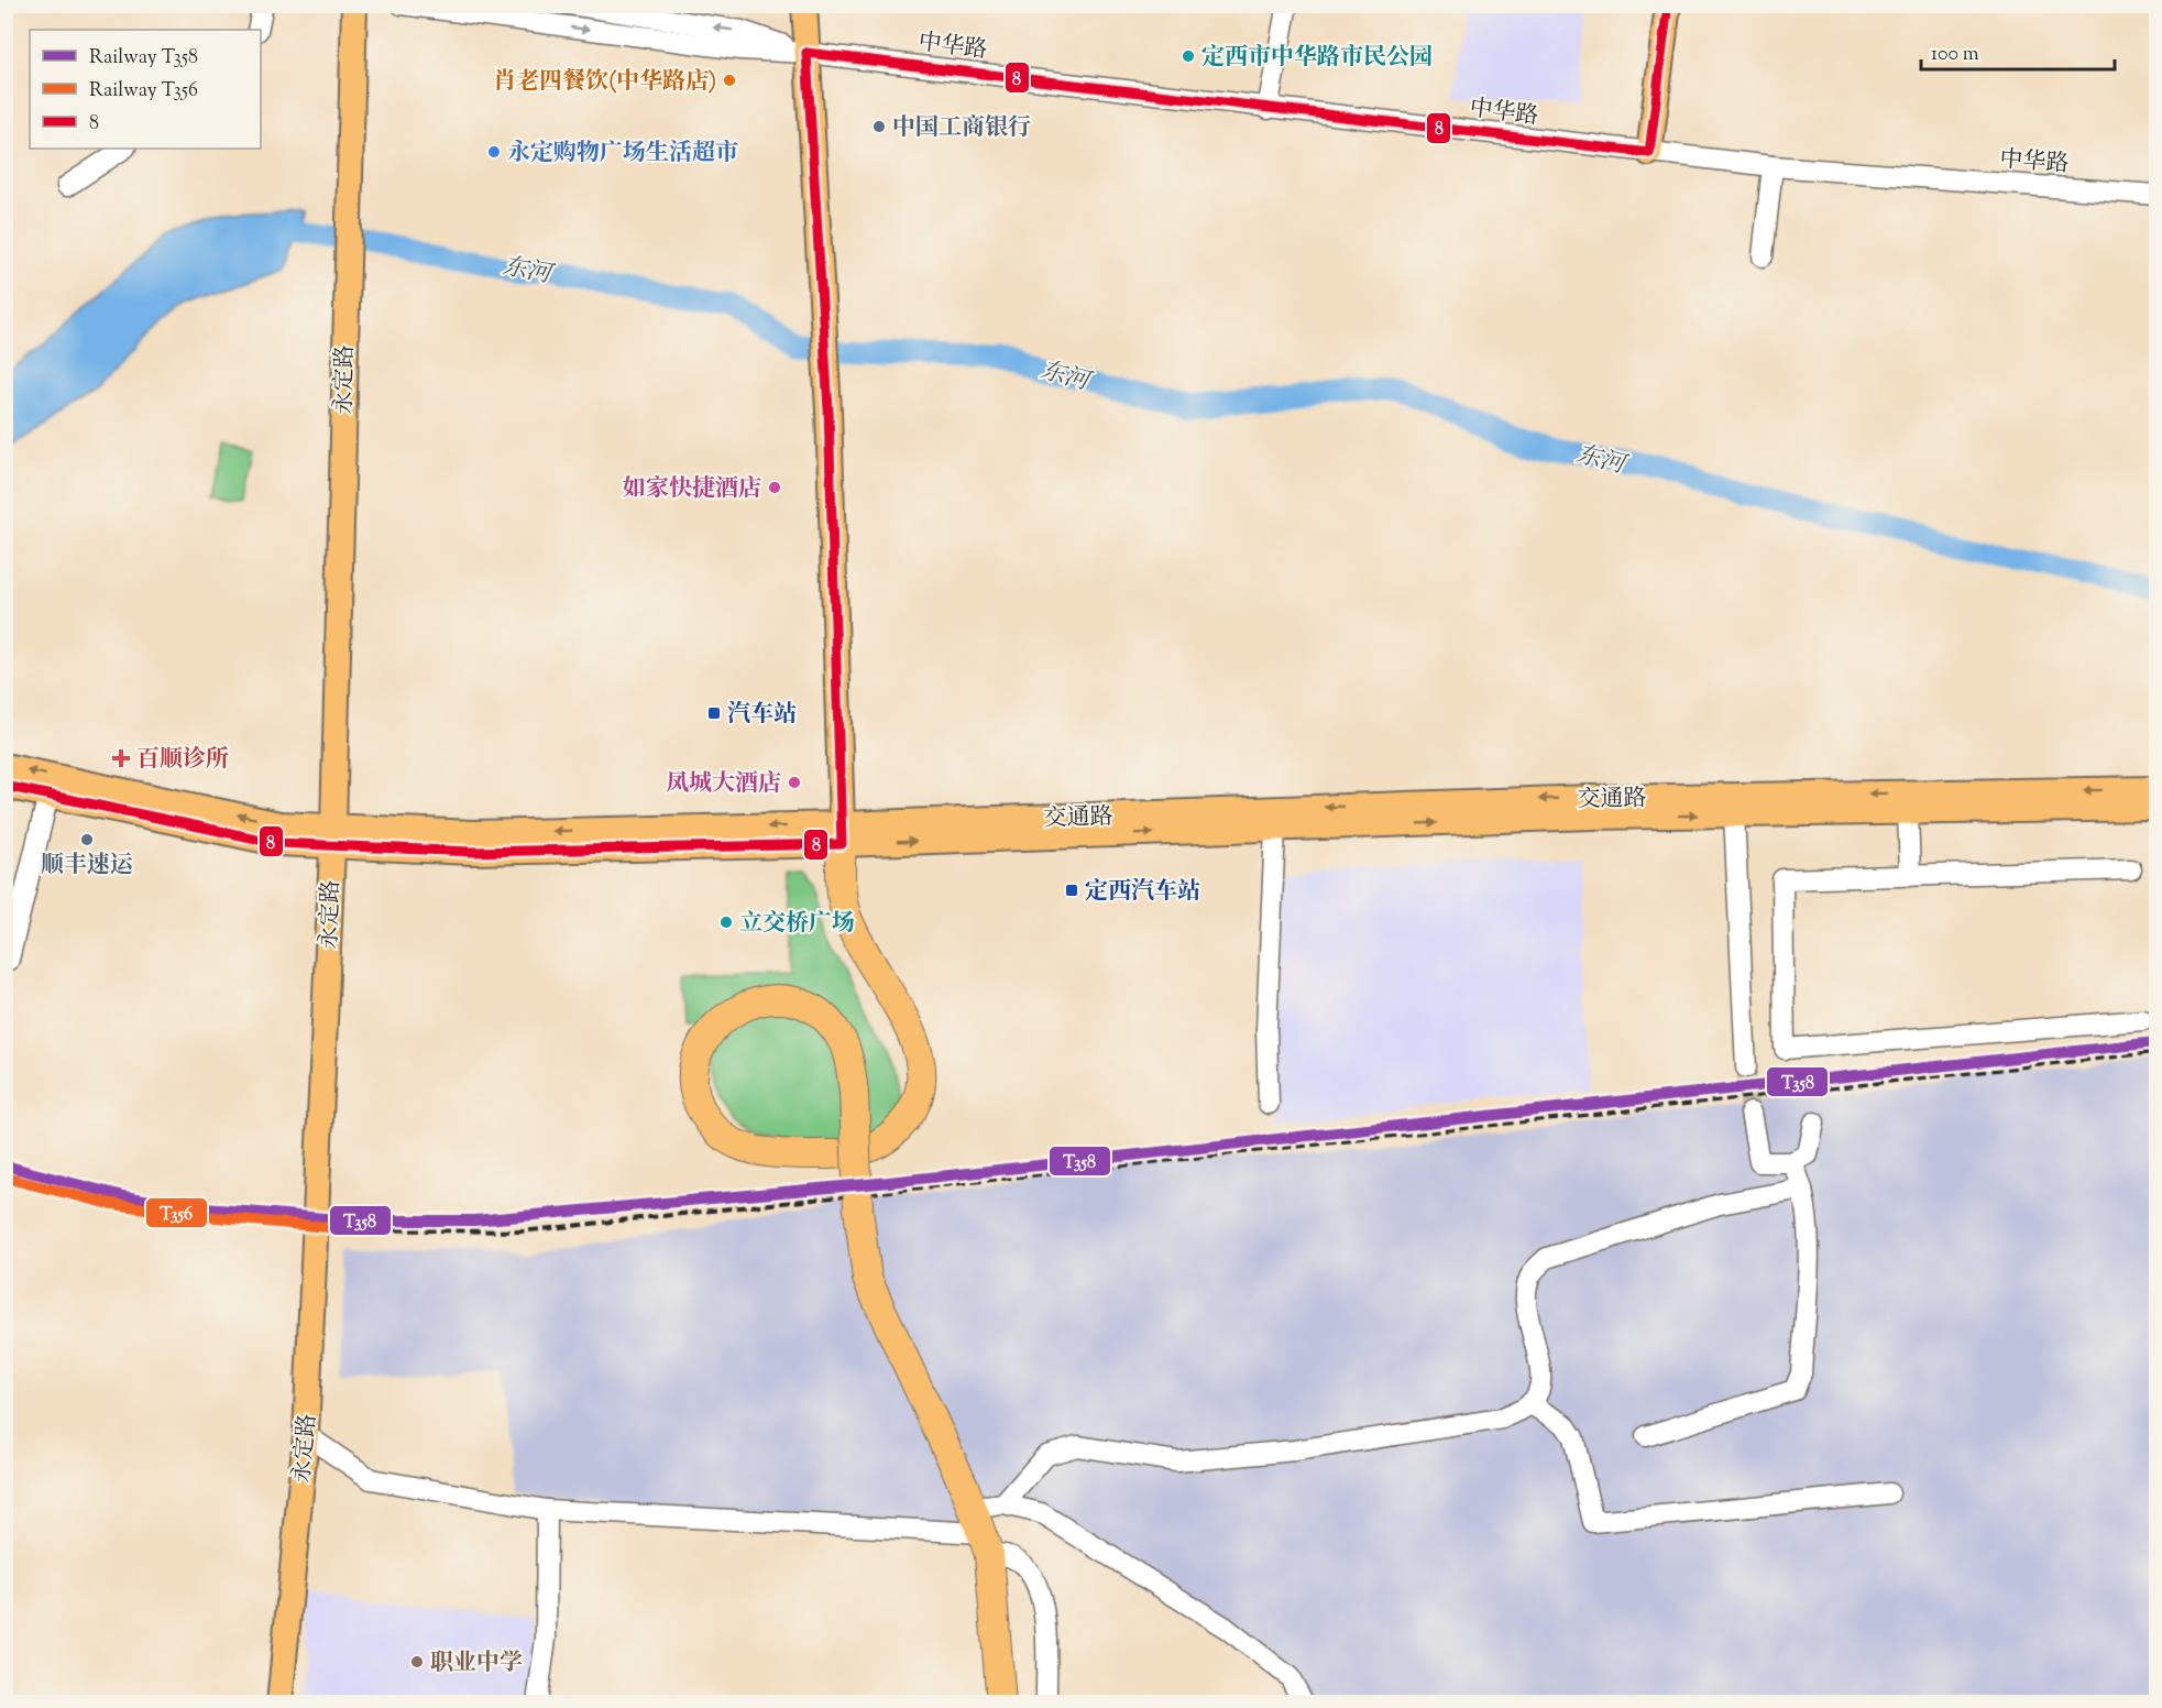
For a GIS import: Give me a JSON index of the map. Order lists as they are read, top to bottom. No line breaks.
{"streets":{"main road":["永定路","交通路"],"street":["中华路"]},"crossings":[["永定路","交通路"]],"water":["东河"],"places":{"other":["定西市中华路市民公园","肖老四餐饮(中华路店)","中国工商银行","永定购物广场生活超市","如家快捷酒店","凤城大酒店","顺丰速运","立交桥广场","职业中学"],"transit":["汽车站","定西汽车站"],"health":["百顺诊所"]},"lines":["transit line 8","rail line T358","rail line T356"],"legend":["Railway T358","Railway T356","8"],"scale_bar":"100 m"}
